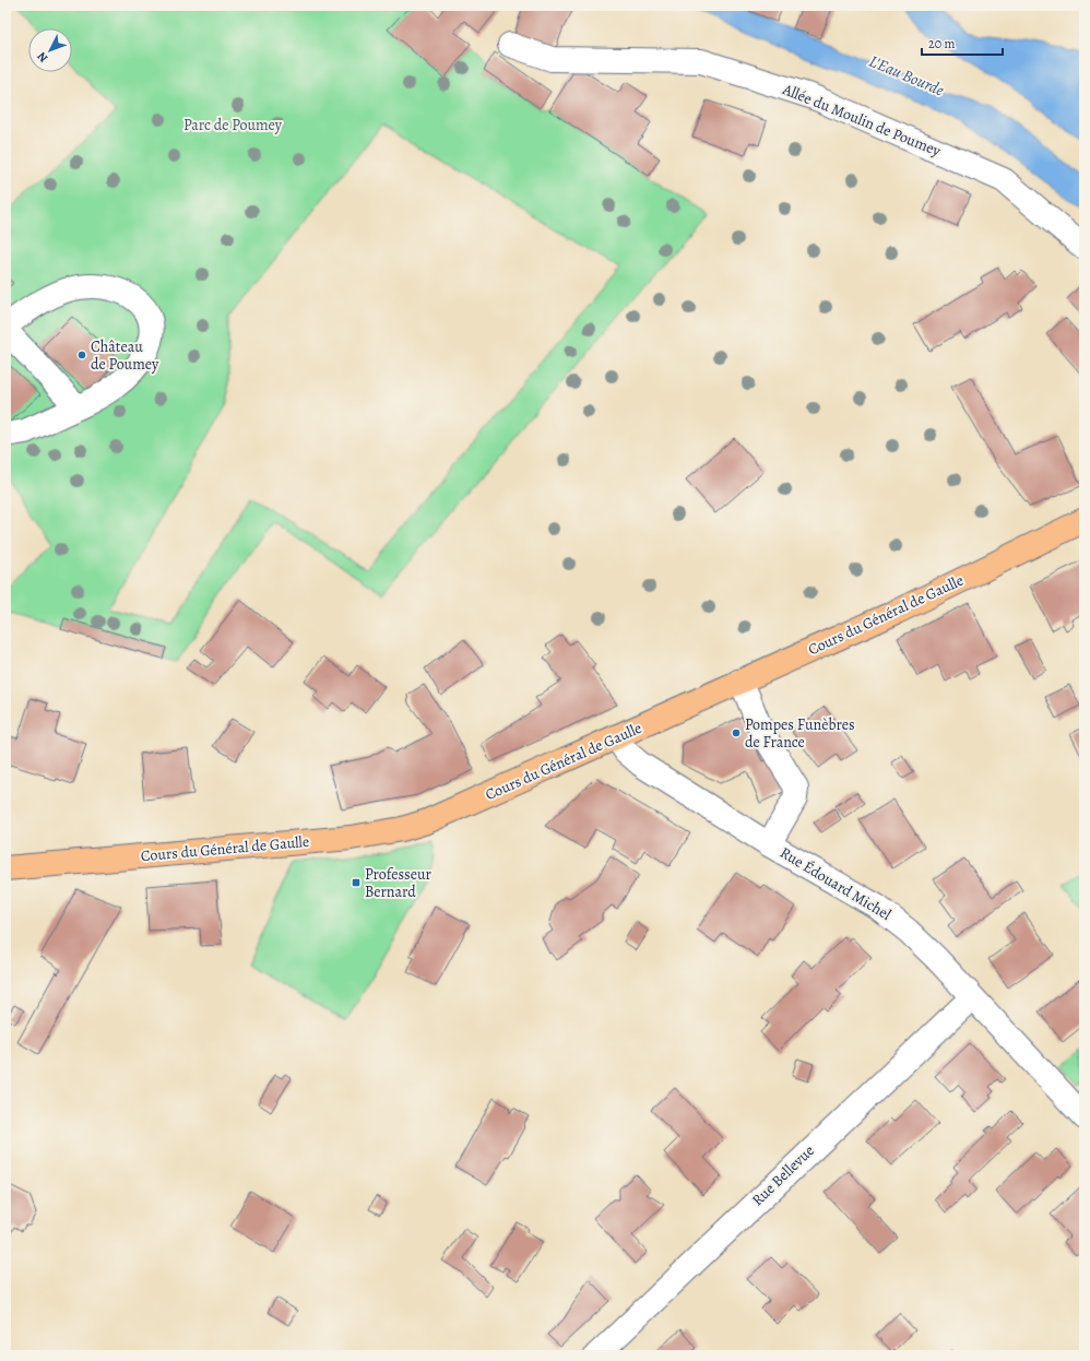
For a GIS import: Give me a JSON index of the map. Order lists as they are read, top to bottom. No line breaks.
{"streets":{"main road":["Cours du Général de Gaulle"],"street":["Allée du Moulin de Poumey","Rue Édouard Michel","Rue Bellevue"]},"crossings":[["Cours du Général de Gaulle","Rue Édouard Michel"],["Rue Édouard Michel","Rue Bellevue"]],"water":["L'Eau Bourde"],"parks":["Parc de Poumey"],"places":{"other":["Château de Poumey","Pompes Funèbres de France"],"transit":["Professeur Bernard"]},"scale_bar":"20 m","north":"bottom left"}
